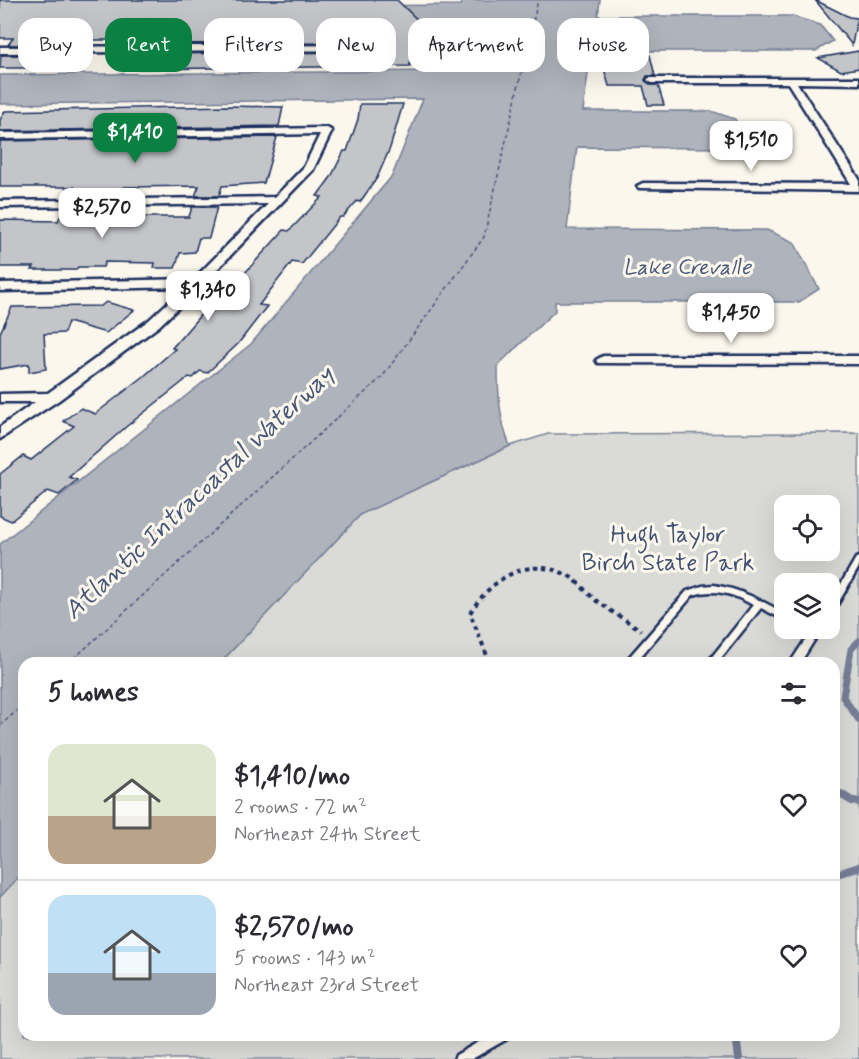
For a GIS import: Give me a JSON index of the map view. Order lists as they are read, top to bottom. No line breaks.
{"water":["Lake Crevalle","Atlantic Intracoastal Waterway"],"parks":["Hugh Taylor Birch State Park"],"page":{"chip":["Buy","Rent","Filters","New","Apartment","House"],"price":["$1,410","$1,510","$2,570","$1,340","$1,450"],"heading":"5 homes","list":[{"name":"$1,410/mo","note":"2 rooms · 72 m² · Northeast 24th Street"},{"name":"$2,570/mo","note":"5 rooms · 143 m² · Northeast 23rd Street"}]}}
